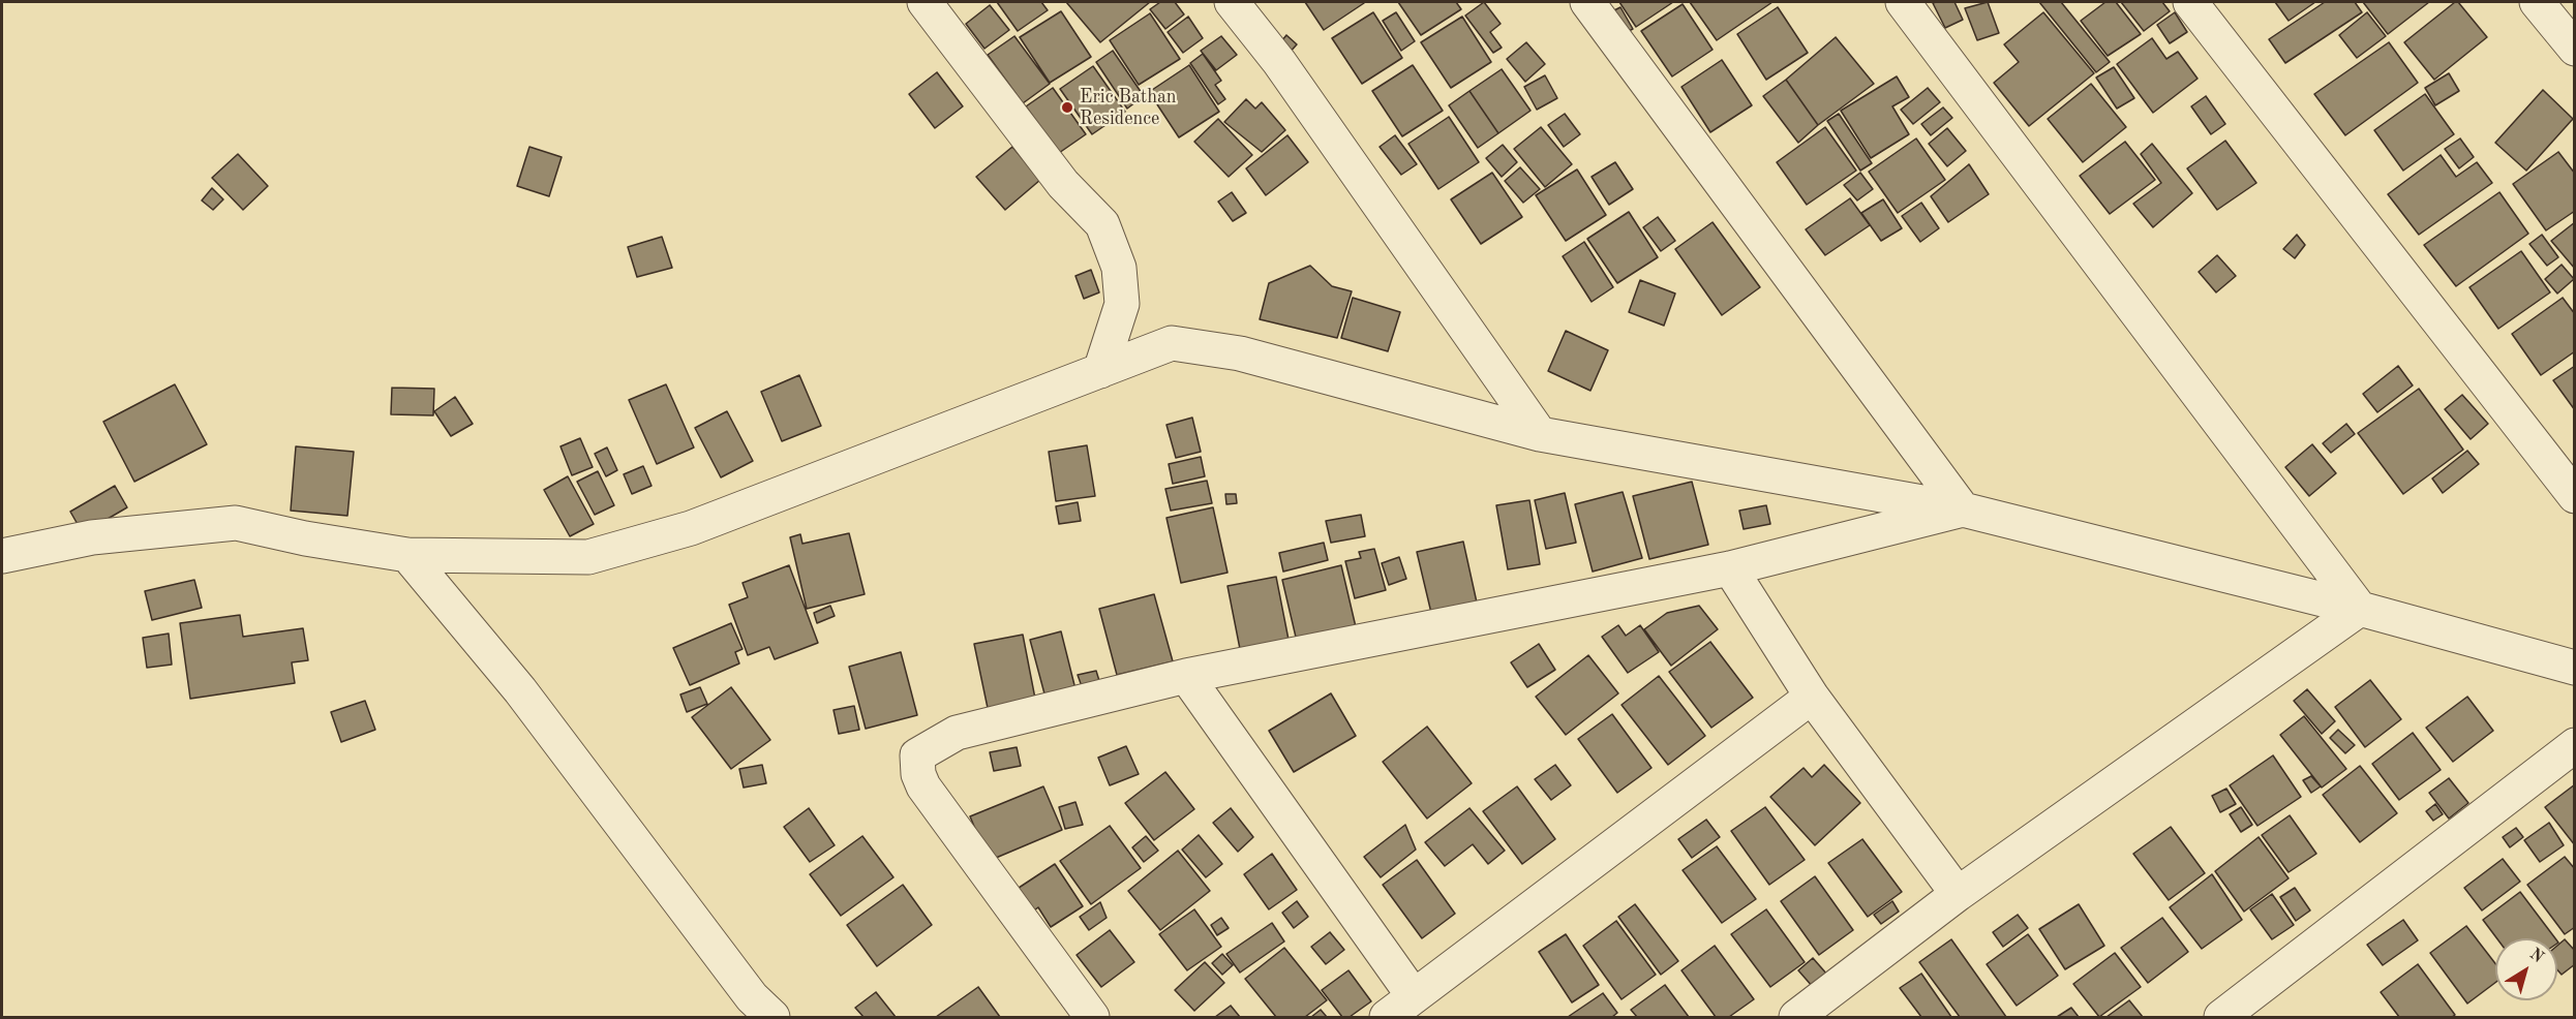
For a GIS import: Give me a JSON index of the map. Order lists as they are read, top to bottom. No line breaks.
{"places":["Eric Bathan Residence"],"north":"top right"}
